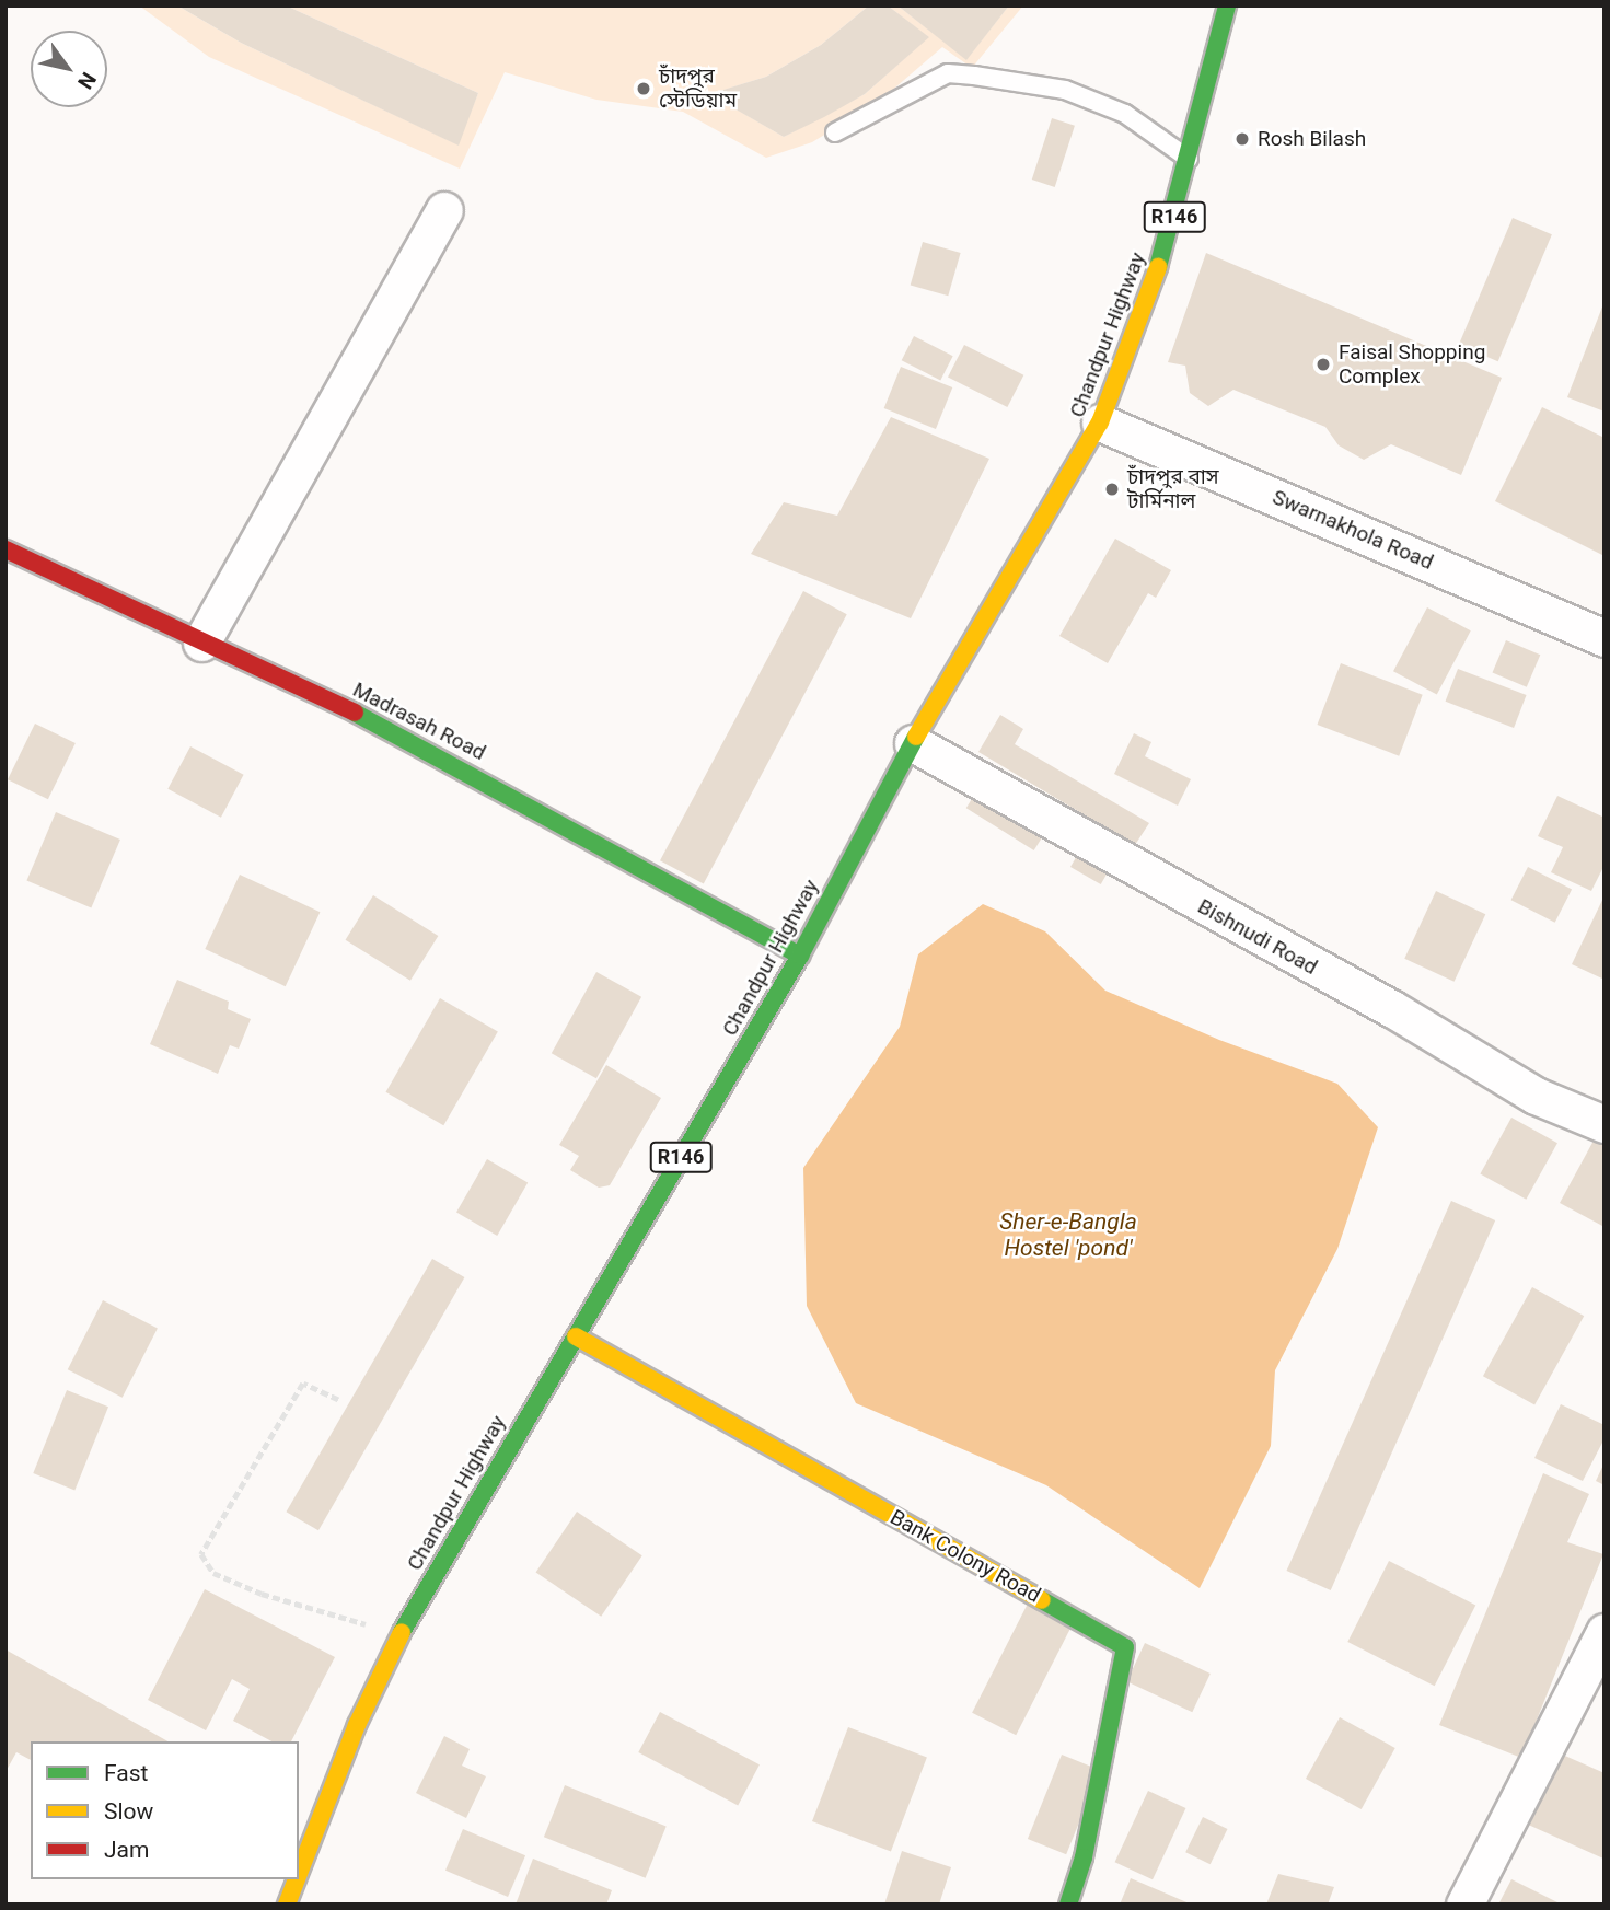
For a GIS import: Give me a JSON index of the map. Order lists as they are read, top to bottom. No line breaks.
{"streets":{"main road":["R146","Chandpur Highway","Madrasah Road","Bank Colony Road"],"street":["Swarnakhola Road","Bishnudi Road"]},"crossings":[["Chandpur Highway","Swarnakhola Road"],["Chandpur Highway","Madrasah Road"],["Chandpur Highway","Bishnudi Road"],["Chandpur Highway","Bank Colony Road"]],"water":["Sher-e-Bangla Hostel 'pond'"],"places":["চাঁদপুর স্টেডিয়াম","Rosh Bilash","Faisal Shopping Complex","চাঁদপুর বাস টার্মিনাল"],"legend":["Fast","Slow","Jam"],"north":"bottom right"}
